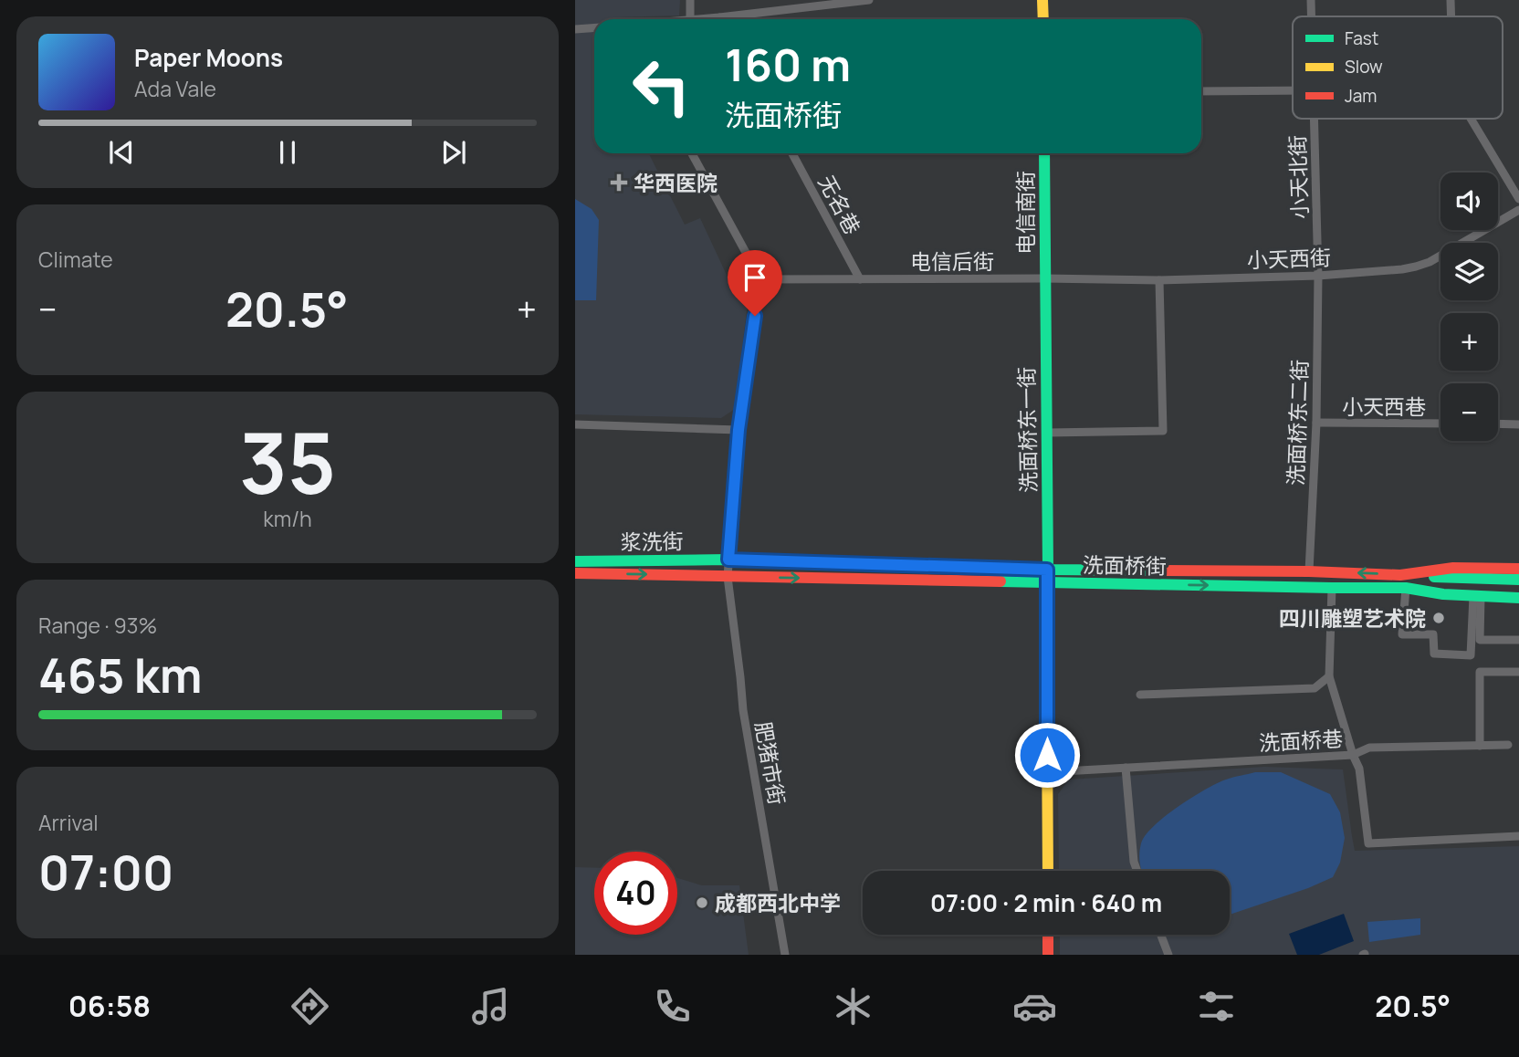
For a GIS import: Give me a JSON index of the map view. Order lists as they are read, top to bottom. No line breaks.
{"streets":{"main road":["电信南街","洗面桥东一街","浆洗街","洗面桥街"],"street":["小天北街","无名巷","小天西街","电信后街","小天西巷","洗面桥东二街","洗面桥巷","肥猪市街"]},"crossings":[["小天北街","小天西街"],["小天北街","洗面桥东二街"],["无名巷","电信后街"],["电信南街","小天西街"],["电信南街","电信后街"],["电信南街","洗面桥东一街"],["小天西街","电信后街"],["小天西街","洗面桥东二街"],["小天西街","洗面桥东一街"],["电信后街","洗面桥东一街"],["电信后街","肥猪市街"],["小天西巷","洗面桥东二街"],["洗面桥东二街","洗面桥街"],["洗面桥东一街","洗面桥街"],["洗面桥东一街","洗面桥巷"],["浆洗街","洗面桥街"],["浆洗街","肥猪市街"],["洗面桥街","肥猪市街"]],"places":{"health":["华西医院"],"other":["四川雕塑艺术院","成都西北中学"]},"legend":["Fast","Slow","Jam"],"page":{"turn":["160 m","洗面桥街"],"song":["Paper Moons","Ada Vale"],"map_buttons":["+","−"],"tile":["Climate",["35","km/h"],["Range · 93%","465 km"],["Arrival","07:00"]],"heat":["−","20.5°","+"],"limit":"40","trip":"07:00 · 2 min · 640 m","tabs":["06:58","20.5°"]}}
